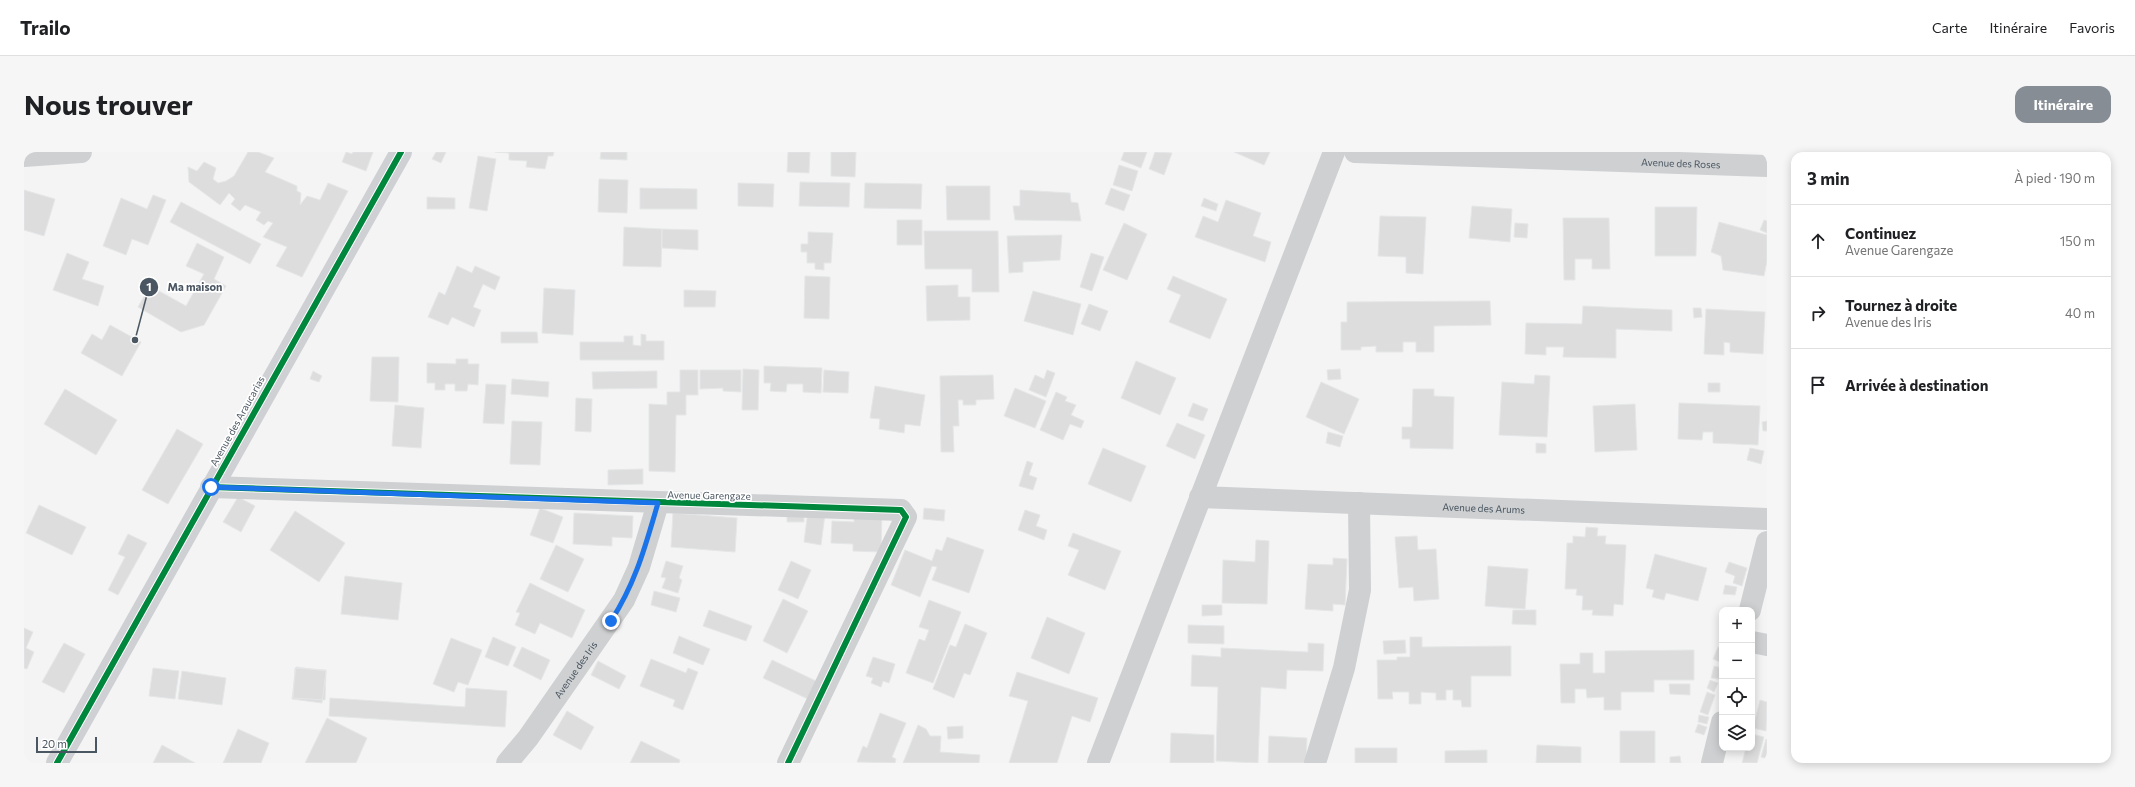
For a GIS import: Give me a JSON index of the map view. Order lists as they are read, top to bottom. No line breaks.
{"streets":{"street":["Avenue des Roses","Avenue des Araucarias","Avenue Garengaze","Avenue des Arums","Avenue des Iris"]},"crossings":[["Avenue des Araucarias","Avenue Garengaze"],["Avenue Garengaze","Avenue des Iris"]],"places":["Ma maison"],"scale_bar":"20 m","page":{"header":"Trailo","nav":["Carte","Itinéraire","Favoris"],"buttons":"Itinéraire","title":"Nous trouver","heading":["3 min","À pied · 190 m"],"list":[["Continuez","Avenue Garengaze","150 m"],["Tournez à droite","Avenue des Iris","40 m"],"Arrivée à destination"],"map_buttons":["+","−"],"scale":"20 m"}}
